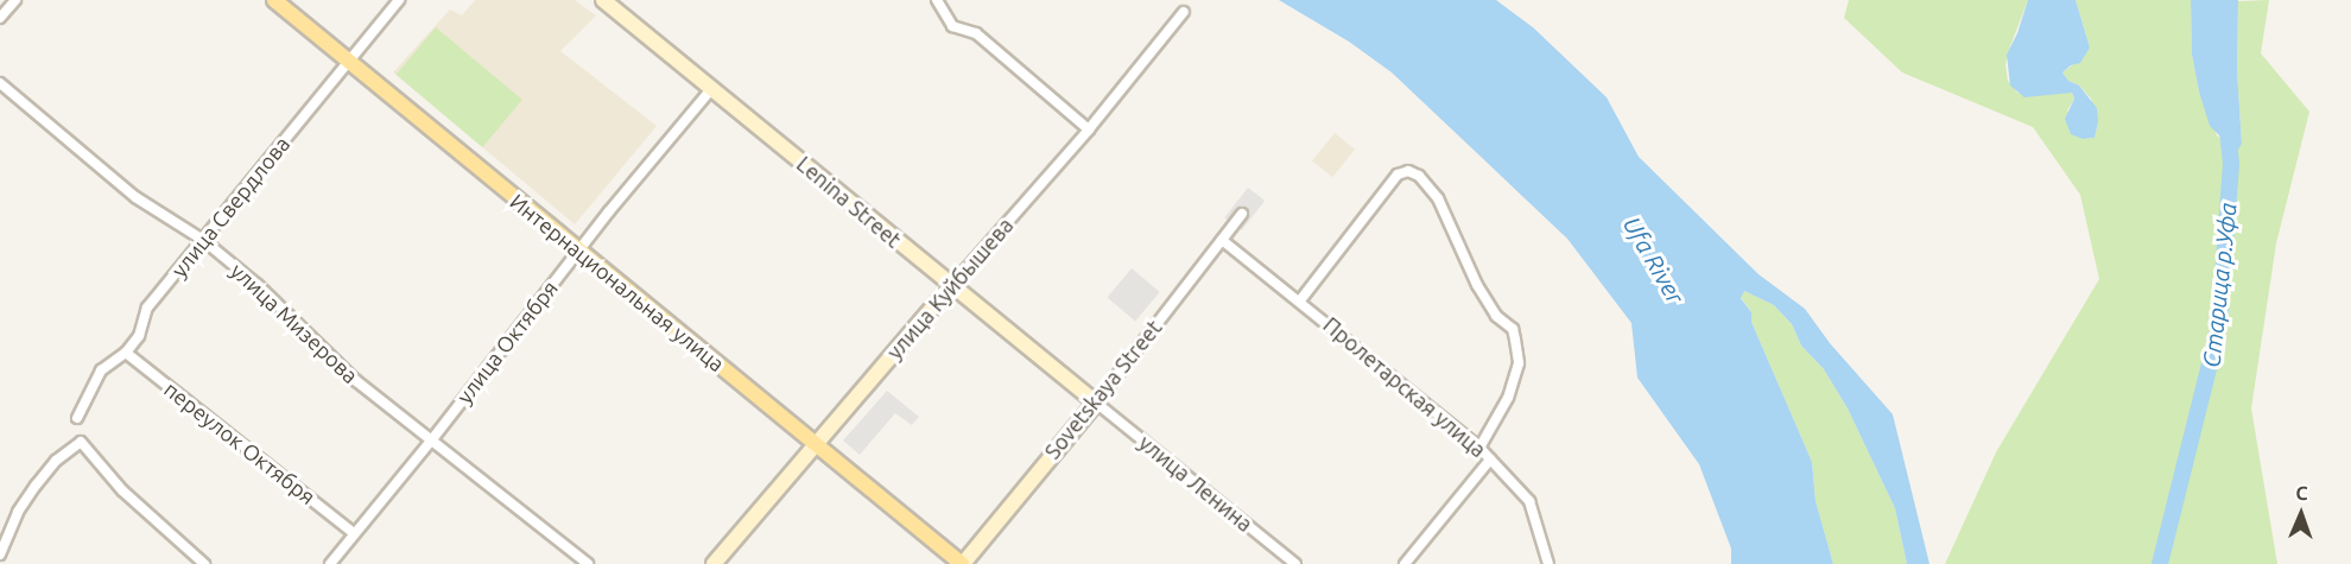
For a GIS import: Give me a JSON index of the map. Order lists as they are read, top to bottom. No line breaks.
{"streets":{"main road":["Lenina Street","Интернациональная улица","улица Куйбышева","Sovetskaya Street"],"street":["улица Свердлова","улица Мизерова","улица Октября","Пролетарская улица","переулок Октября","улица Ленина"]},"crossings":[["Lenina Street","улица Куйбышева"],["Lenina Street","улица Октября"],["Lenina Street","Sovetskaya Street"],["Lenina Street","улица Ленина"],["улица Свердлова","Интернациональная улица"],["улица Свердлова","улица Мизерова"],["улица Свердлова","переулок Октября"],["Интернациональная улица","улица Куйбышева"],["Интернациональная улица","улица Октября"],["Интернациональная улица","Sovetskaya Street"],["улица Мизерова","улица Октября"],["улица Октября","переулок Октября"],["Пролетарская улица","Sovetskaya Street"],["Sovetskaya Street","улица Ленина"]],"water":["Ufa River","Старица р.Уфа"],"north":"top"}
